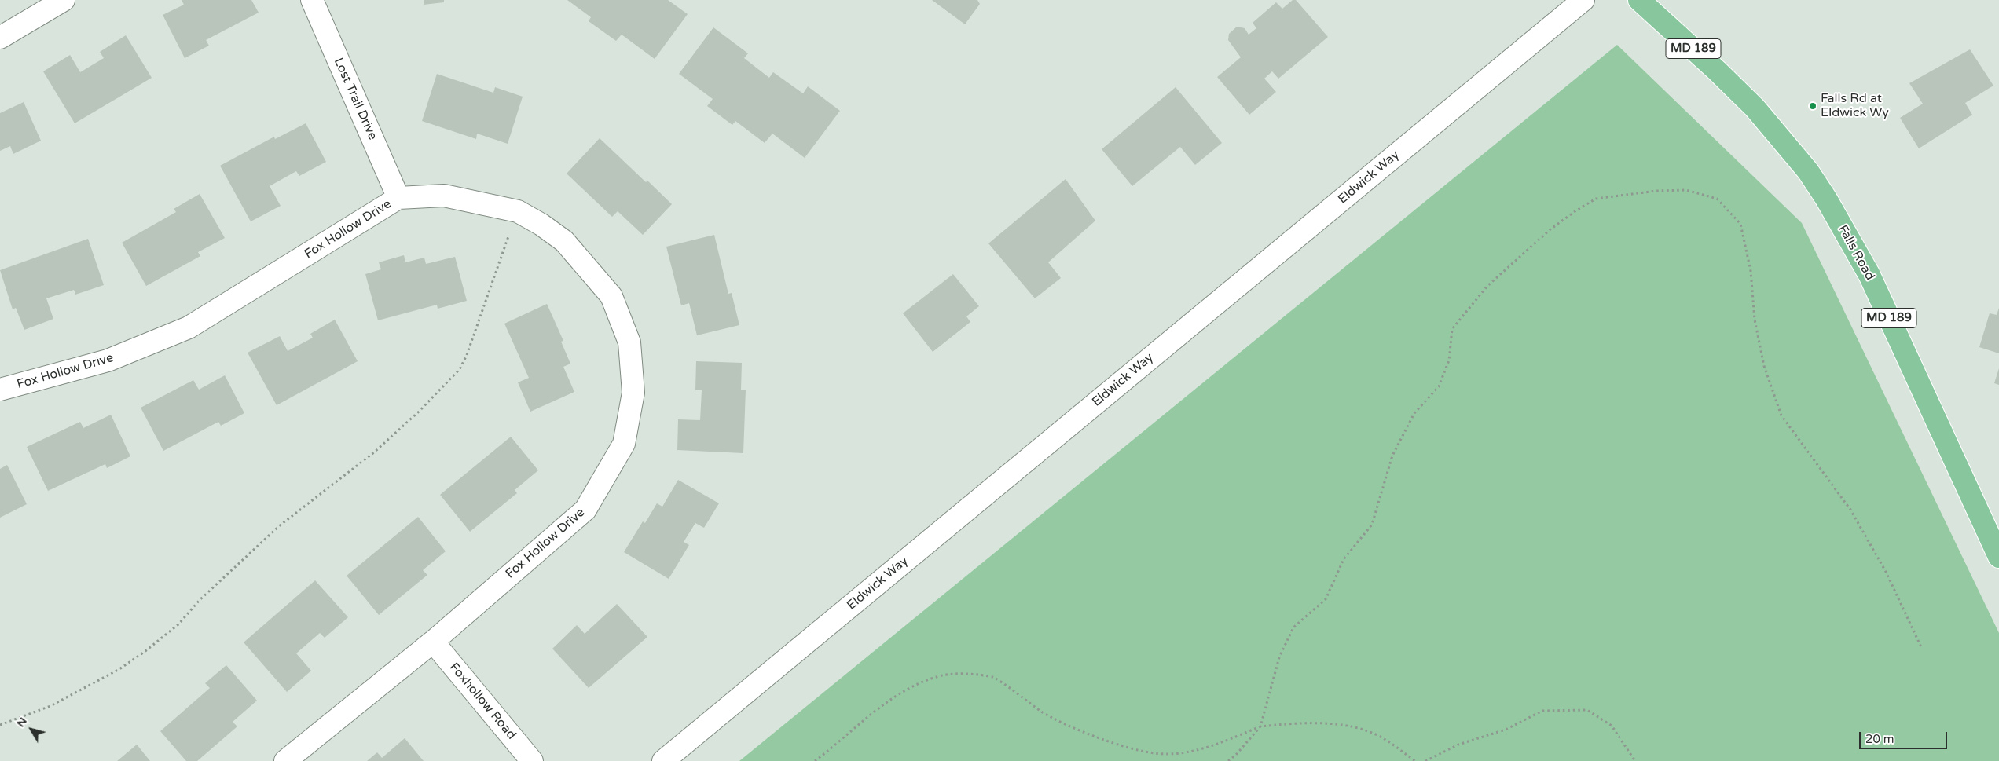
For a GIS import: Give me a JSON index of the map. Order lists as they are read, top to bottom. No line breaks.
{"streets":{"main road":["MD 189","Falls Road"],"street":["Lost Trail Drive","Eldwick Way","Fox Hollow Drive","Foxhollow Road"]},"crossings":[["Lost Trail Drive","Fox Hollow Drive"],["Fox Hollow Drive","Foxhollow Road"]],"places":["Falls Rd at Eldwick Wy"],"scale_bar":"20 m","north":"top left"}
